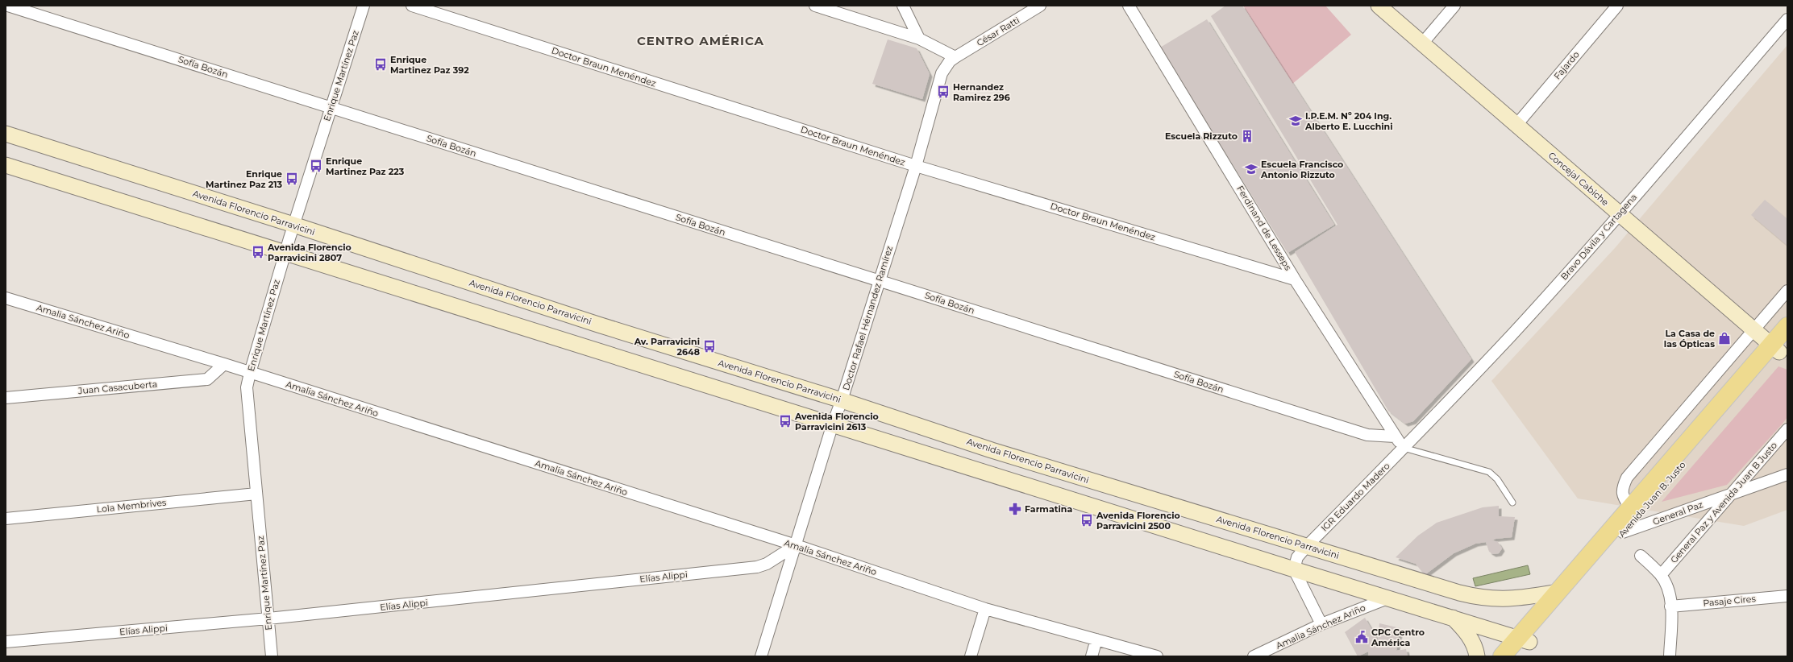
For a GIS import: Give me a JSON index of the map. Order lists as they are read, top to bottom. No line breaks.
{"streets":{"main road":["Concejal Cabiche","Avenida Florencio Parravicini","Avenida Juan B. Justo"],"street":["César Ratti","Fajardo","Sofía Bozán","Doctor Braun Menéndez","Enrique Martínez Paz","Ferdinand de Lesseps","Bravo Dávila y Cartagena","Doctor Rafael Hérnandez Ramírez","Amalia Sánchez Ariño","Juan Casacuberta","IGR Eduardo Madero","General Paz y Avenida Juan B Justo","Lola Membrives","General Paz","Elías Alippi","Pasaje Cires"]},"crossings":[["César Ratti","Doctor Rafael Hérnandez Ramírez"],["Fajardo","Concejal Cabiche"],["Sofía Bozán","Enrique Martínez Paz"],["Sofía Bozán","Ferdinand de Lesseps"],["Sofía Bozán","Doctor Rafael Hérnandez Ramírez"],["Doctor Braun Menéndez","Ferdinand de Lesseps"],["Doctor Braun Menéndez","Doctor Rafael Hérnandez Ramírez"],["Enrique Martínez Paz","Avenida Florencio Parravicini"],["Enrique Martínez Paz","Amalia Sánchez Ariño"],["Enrique Martínez Paz","Lola Membrives"],["Enrique Martínez Paz","Elías Alippi"],["Concejal Cabiche","Bravo Dávila y Cartagena"],["Concejal Cabiche","Avenida Juan B. Justo"],["Avenida Florencio Parravicini","Doctor Rafael Hérnandez Ramírez"],["Avenida Florencio Parravicini","IGR Eduardo Madero"],["Avenida Florencio Parravicini","Avenida Juan B. Justo"],["Ferdinand de Lesseps","Bravo Dávila y Cartagena"],["Ferdinand de Lesseps","IGR Eduardo Madero"],["Bravo Dávila y Cartagena","IGR Eduardo Madero"],["Doctor Rafael Hérnandez Ramírez","Amalia Sánchez Ariño"],["Doctor Rafael Hérnandez Ramírez","Elías Alippi"],["Amalia Sánchez Ariño","Juan Casacuberta"],["Amalia Sánchez Ariño","Elías Alippi"],["Avenida Juan B. Justo","General Paz"],["General Paz y Avenida Juan B Justo","General Paz"]],"districts":["CENTRO AMÉRICA"],"places":{"bus stop":["Enrique Martinez Paz 392","Hernandez Ramirez 296","Enrique Martinez Paz 223","Enrique Martinez Paz 213","Avenida Florencio Parravicini 2807","Av. Parravicini 2648","Avenida Florencio Parravicini 2613","Avenida Florencio Parravicini 2500"],"school or university":["I.P.E.M. Nº 204 Ing. Alberto E. Lucchini","Escuela Francisco Antonio Rizzuto"],"building":["Escuela Rizzuto"],"shop":["La Casa de las Ópticas"],"pharmacy":["Farmatina"],"public building":["CPC Centro América"]}}
